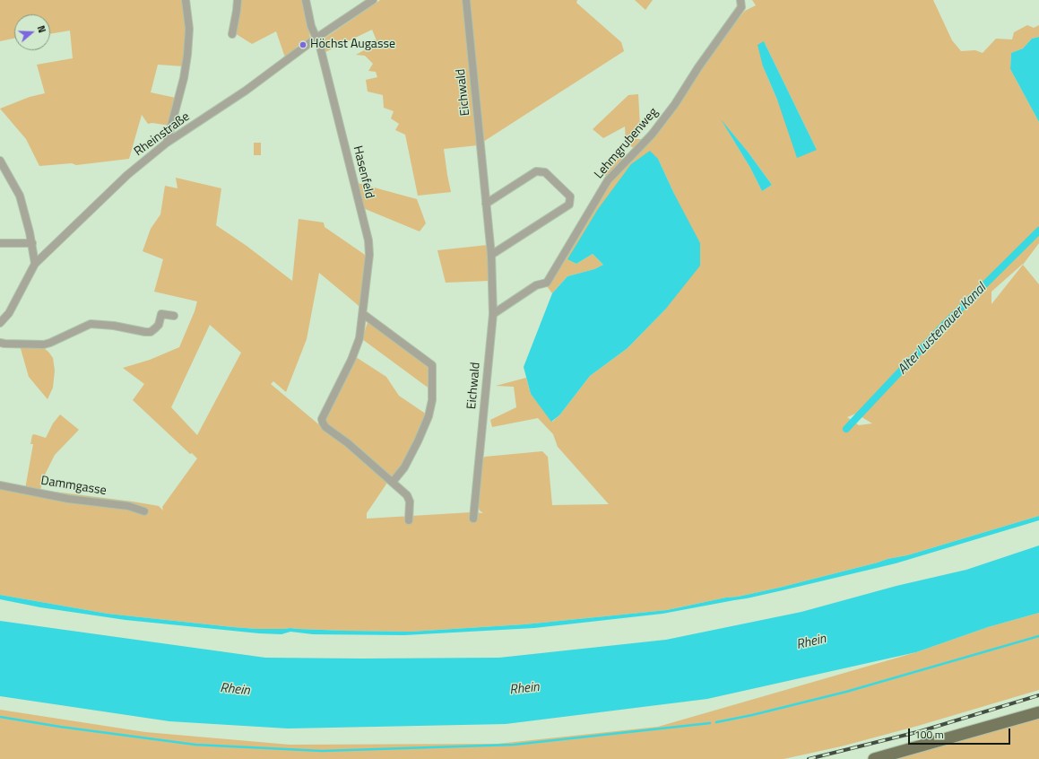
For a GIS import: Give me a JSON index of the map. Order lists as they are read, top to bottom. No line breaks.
{"streets":{"street":["Eichwald","Rheinstraße","Lehmgrubenweg","Hasenfeld","Dammgasse"]},"crossings":[["Eichwald","Lehmgrubenweg"],["Rheinstraße","Hasenfeld"]],"water":["Alter Lustenauer Kanal","Rhein"],"places":["Höchst Augasse"],"scale_bar":"100 m","north":"right"}
